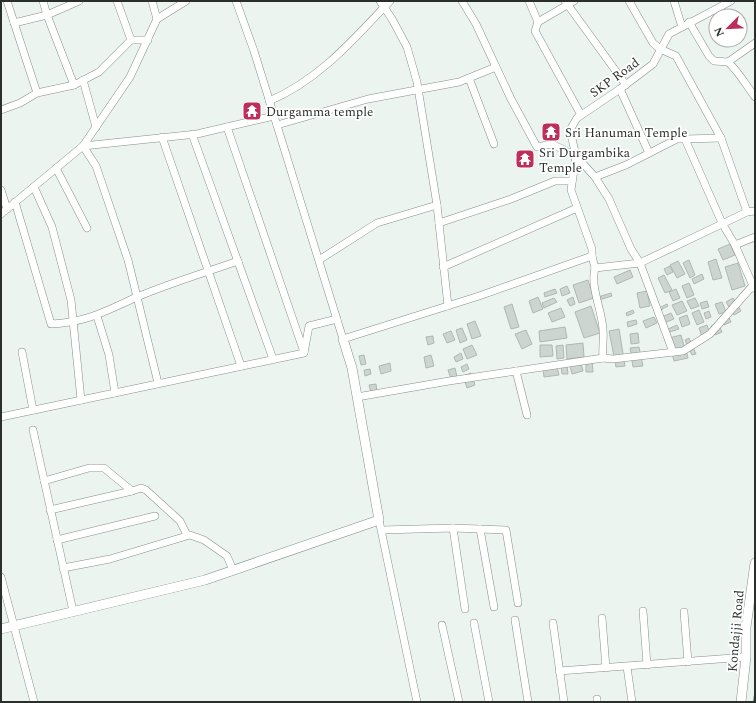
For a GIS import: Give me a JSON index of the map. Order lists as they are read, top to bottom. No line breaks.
{"streets":{"street":["SKP Road","Kondajji Road"]},"places":{"temple":["Durgamma temple","Sri Hanuman Temple","Sri Durgambika Temple"]},"north":"bottom left"}
